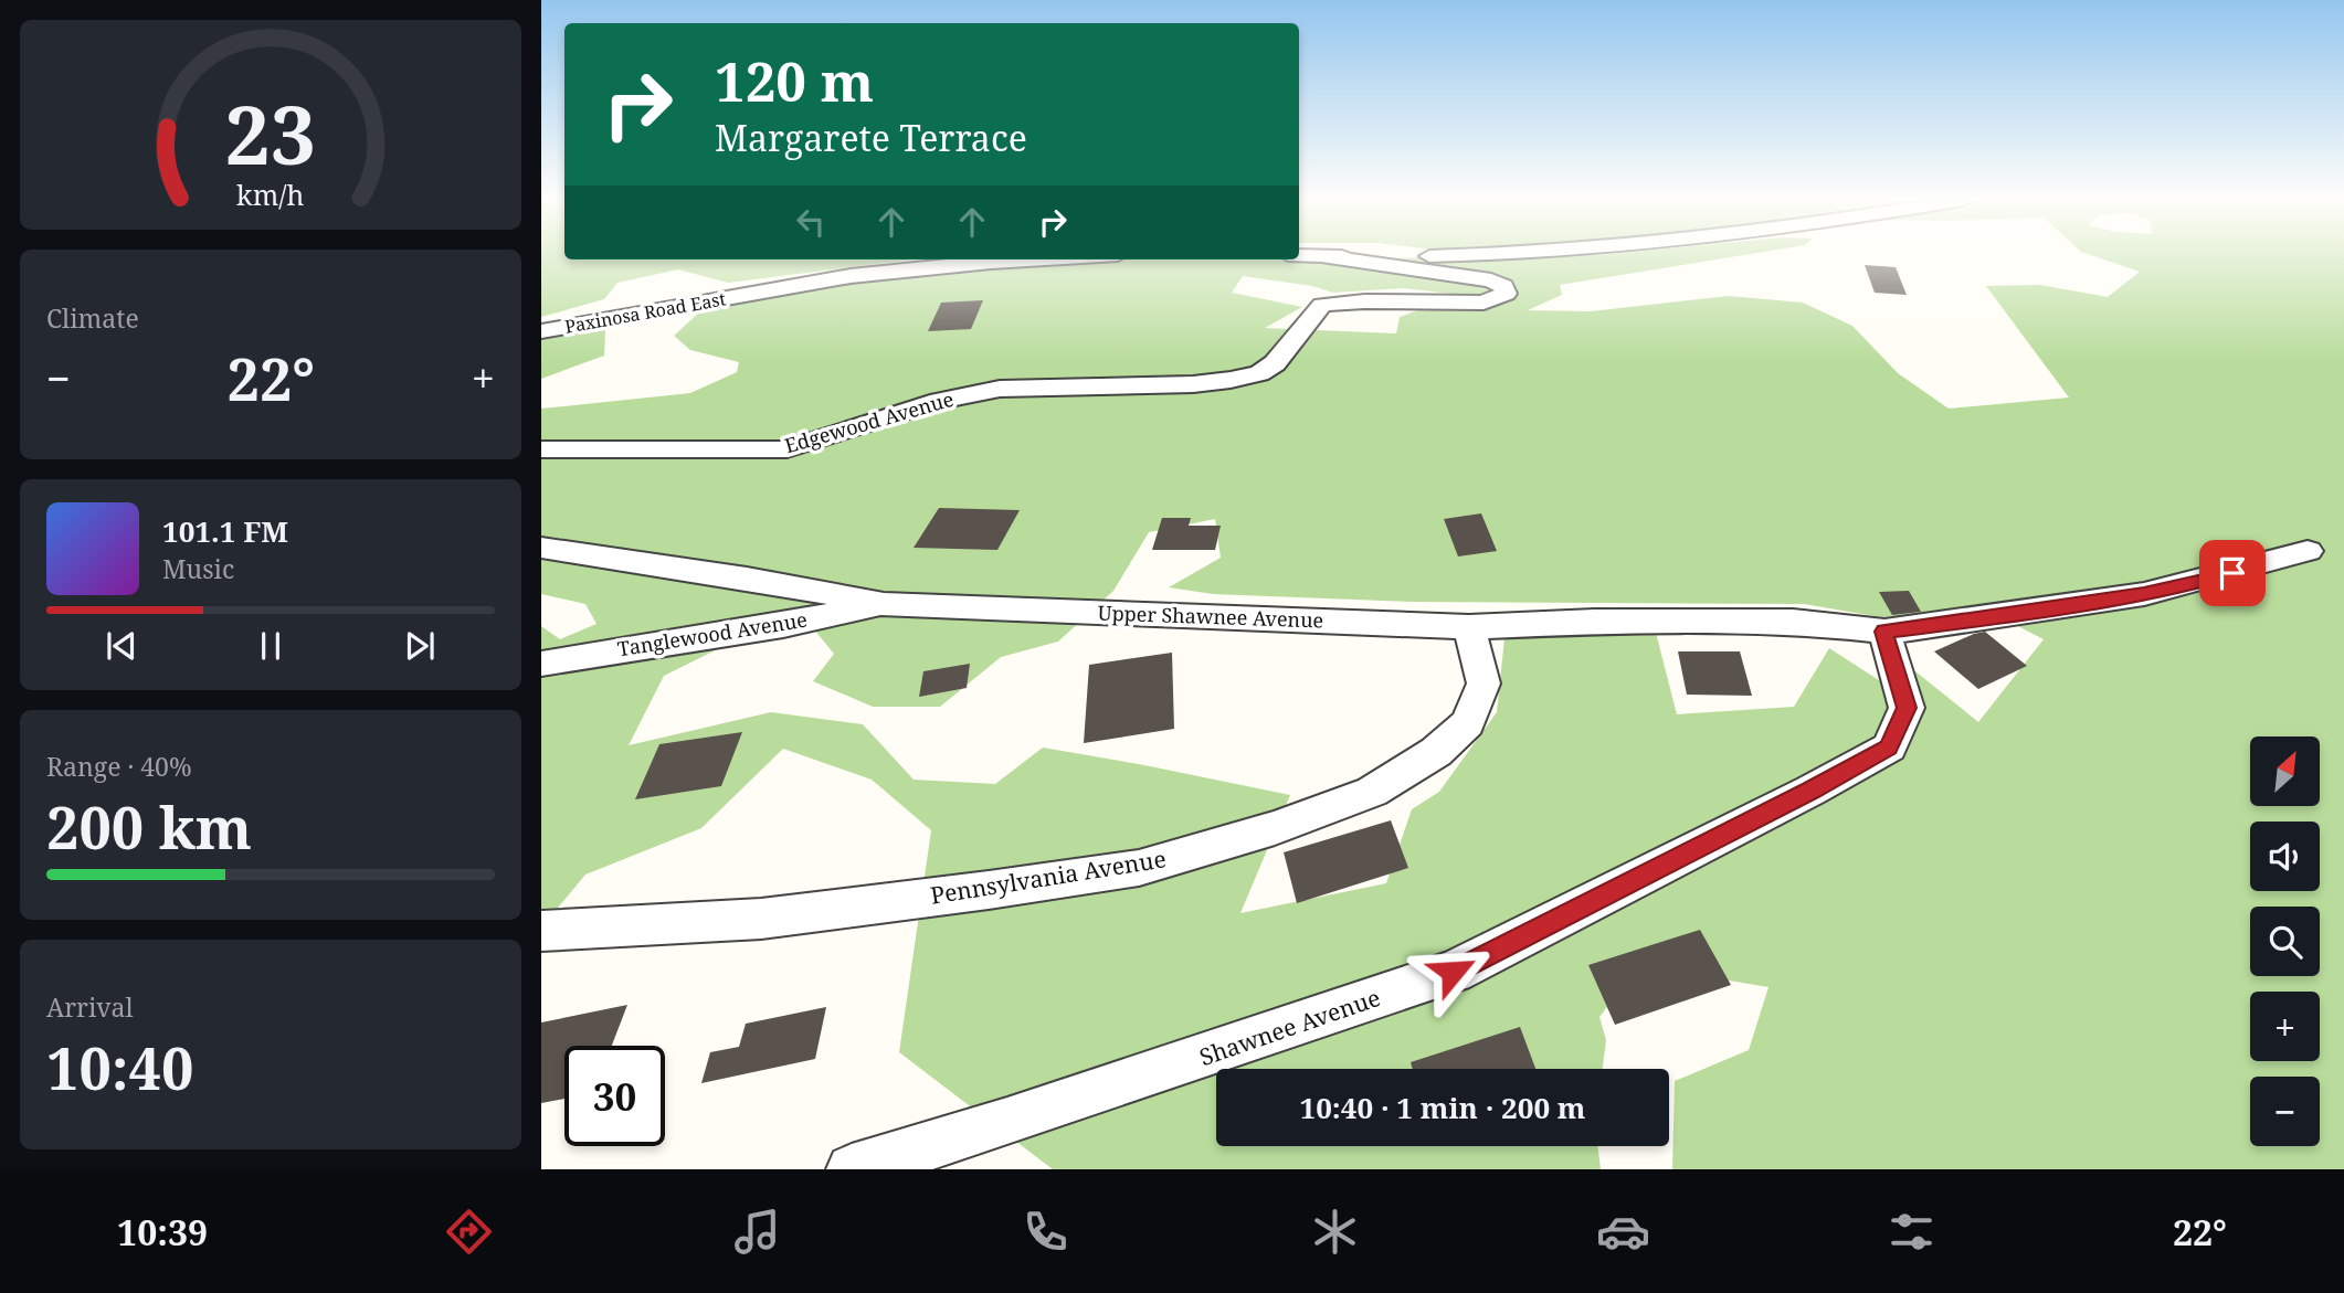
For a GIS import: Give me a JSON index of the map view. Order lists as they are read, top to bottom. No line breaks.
{"streets":{"street":["Paxinosa Road East","Edgewood Avenue","Upper Shawnee Avenue","Tanglewood Avenue","Pennsylvania Avenue","Shawnee Avenue"]},"crossings":[["Upper Shawnee Avenue","Tanglewood Avenue"],["Upper Shawnee Avenue","Pennsylvania Avenue"],["Upper Shawnee Avenue","Shawnee Avenue"]],"north":"top right","page":{"turn":["120 m","Margarete Terrace"],"tile":["Climate",["Range · 40%","200 km"],["Arrival","10:40"]],"heat":["−","22°","+"],"song":["101.1 FM","Music"],"map_buttons":["+","−"],"limit":"30","trip":"10:40 · 1 min · 200 m","tabs":["10:39","22°"],"gauge":["23","km/h"]}}
